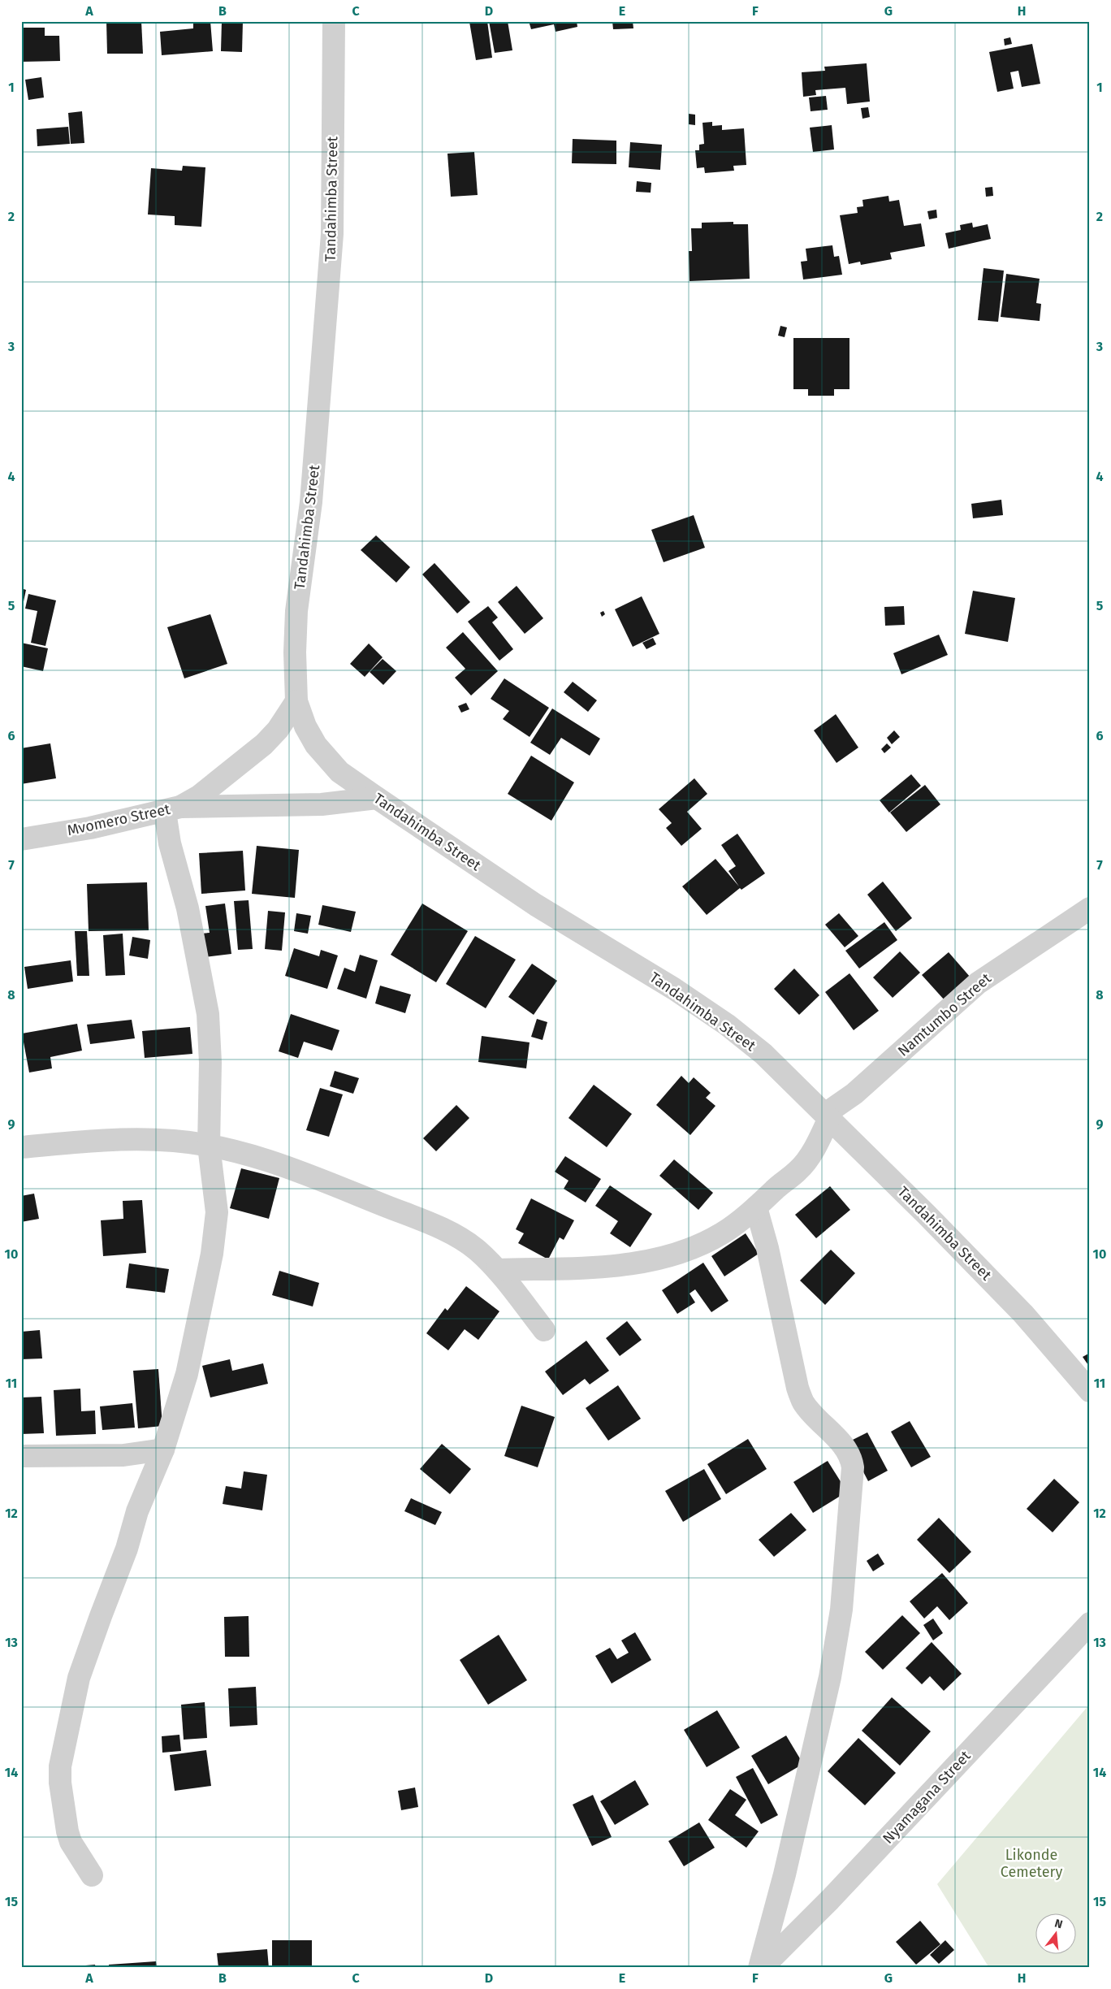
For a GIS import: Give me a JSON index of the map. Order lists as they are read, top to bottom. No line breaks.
{"streets":{"street":["Tandahimba Street","Mvomero Street","Namtumbo Street","Nyamagana Street"]},"crossings":[["Tandahimba Street","Mvomero Street"],["Tandahimba Street","Namtumbo Street"]],"parks":["Likonde Cemetery"],"north":"top","grid":{"columns":["A","B","C","D","E","F","G","H"],"rows":["1","2","3","4","5","6","7","8","9","10","11","12","13","14","15"]}}
